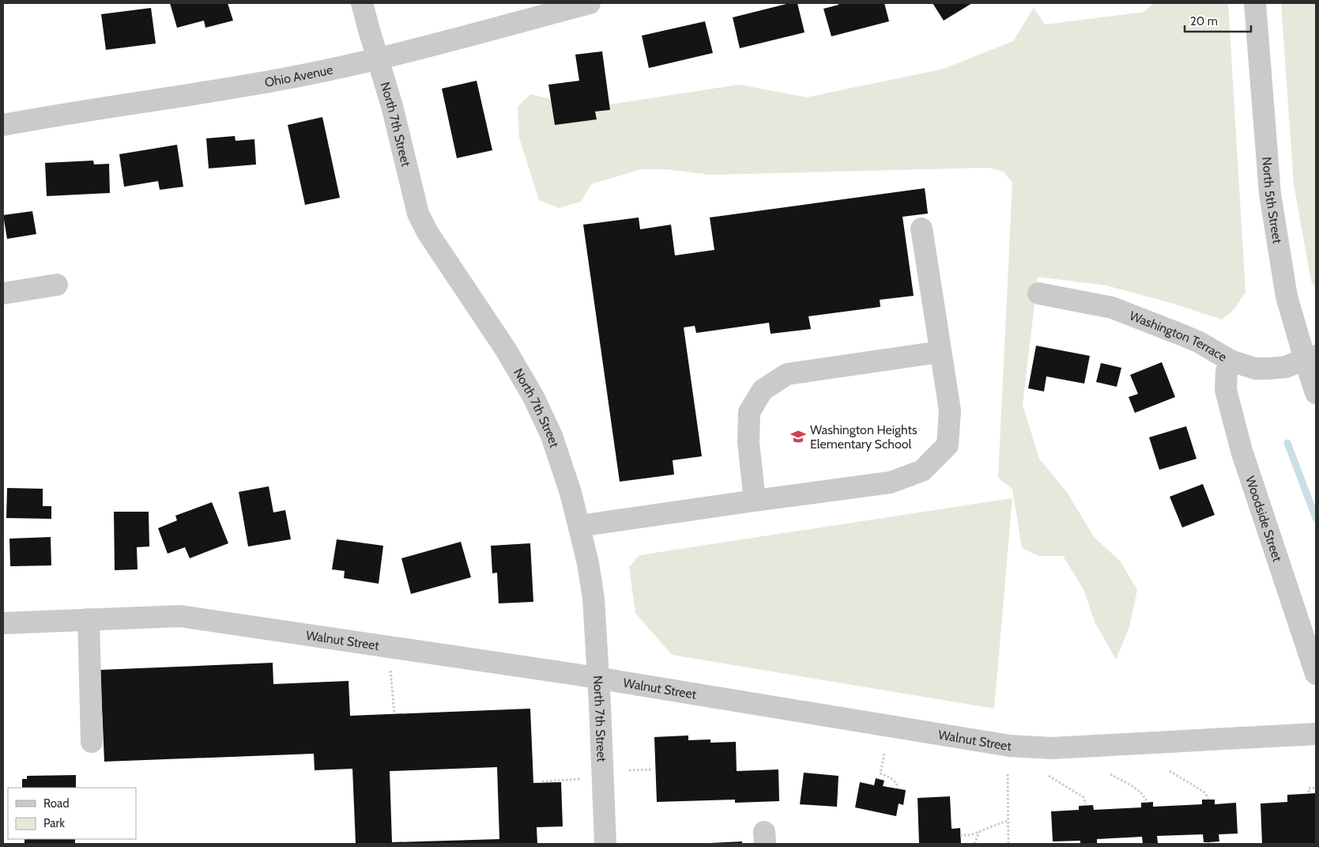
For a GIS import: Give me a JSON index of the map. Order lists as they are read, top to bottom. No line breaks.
{"streets":{"street":["Ohio Avenue","North 7th Street","North 5th Street","Washington Terrace","Woodside Street","Walnut Street"]},"crossings":[["Ohio Avenue","North 7th Street"],["North 7th Street","Walnut Street"],["North 5th Street","Washington Terrace"],["Washington Terrace","Woodside Street"]],"places":{"school or university":["Washington Heights Elementary School"]},"legend":["Road","Park"],"scale_bar":"20 m"}
